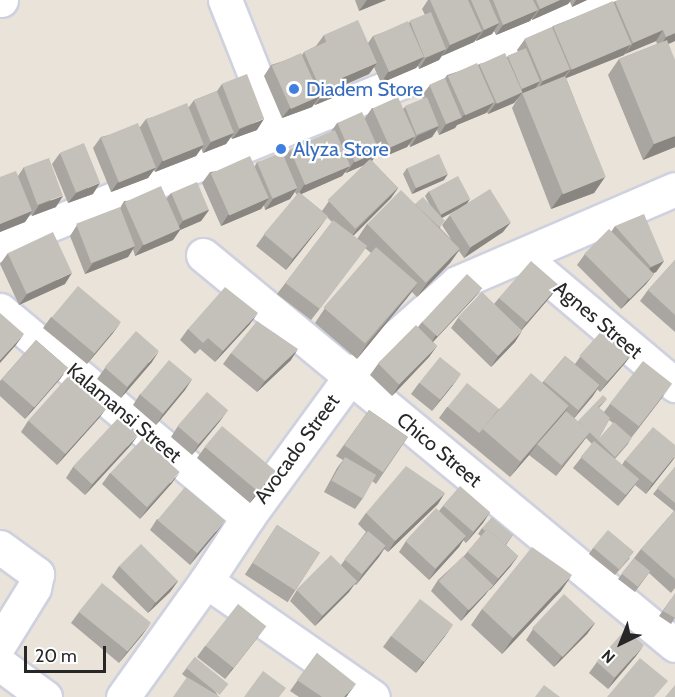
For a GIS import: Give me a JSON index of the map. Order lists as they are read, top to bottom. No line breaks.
{"streets":{"street":["Agnes Street","Kalamansi Street","Avocado Street","Chico Street"]},"crossings":[["Agnes Street","Avocado Street"],["Kalamansi Street","Avocado Street"],["Avocado Street","Chico Street"]],"places":["Diadem Store","Alyza Store"],"scale_bar":"20 m","north":"bottom left"}
